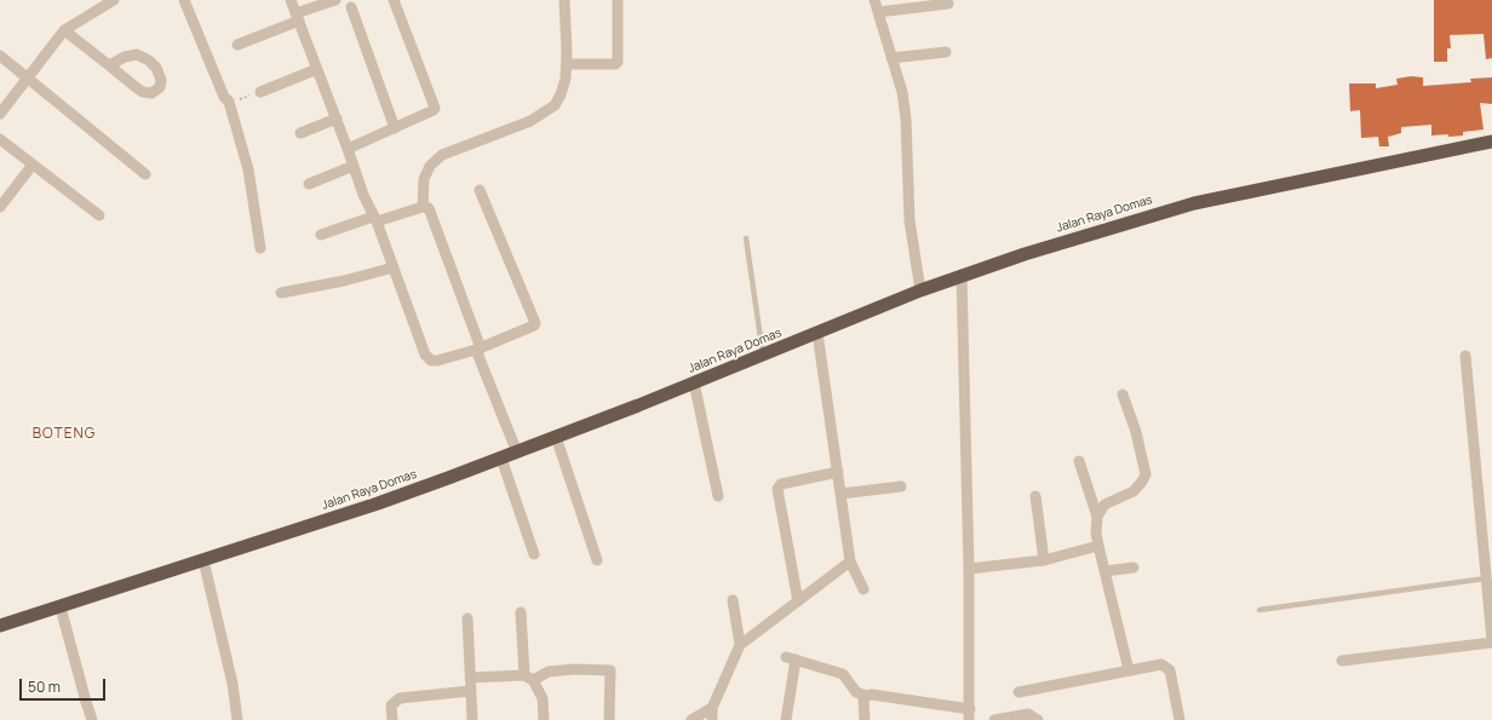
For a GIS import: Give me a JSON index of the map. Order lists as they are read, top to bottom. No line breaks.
{"streets":{"highway":["Jalan Raya Domas"]},"districts":["BOTENG"],"scale_bar":"50 m"}
